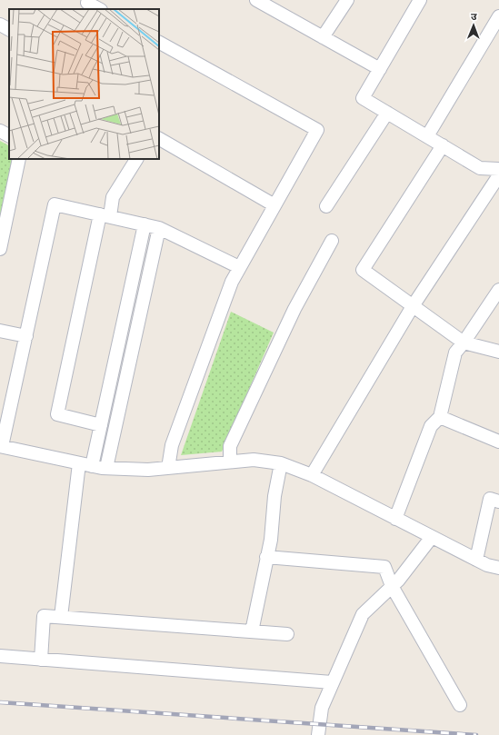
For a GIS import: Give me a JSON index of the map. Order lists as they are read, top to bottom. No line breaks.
{"north":"top"}
